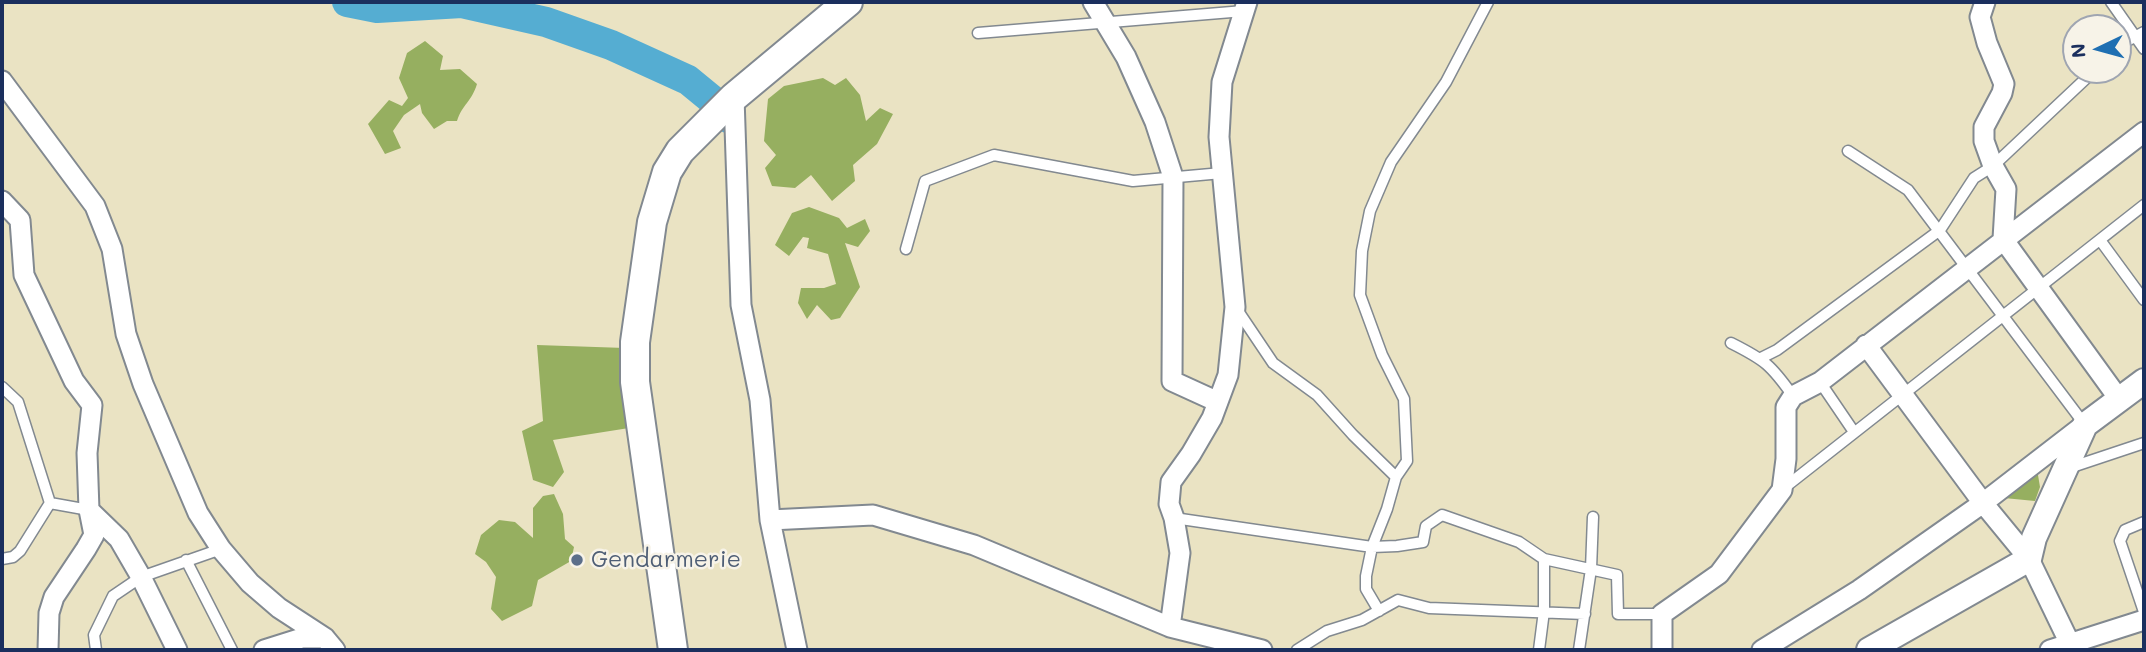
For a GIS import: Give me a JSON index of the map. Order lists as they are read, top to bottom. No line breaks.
{"places":["Gendarmerie"],"north":"left"}
